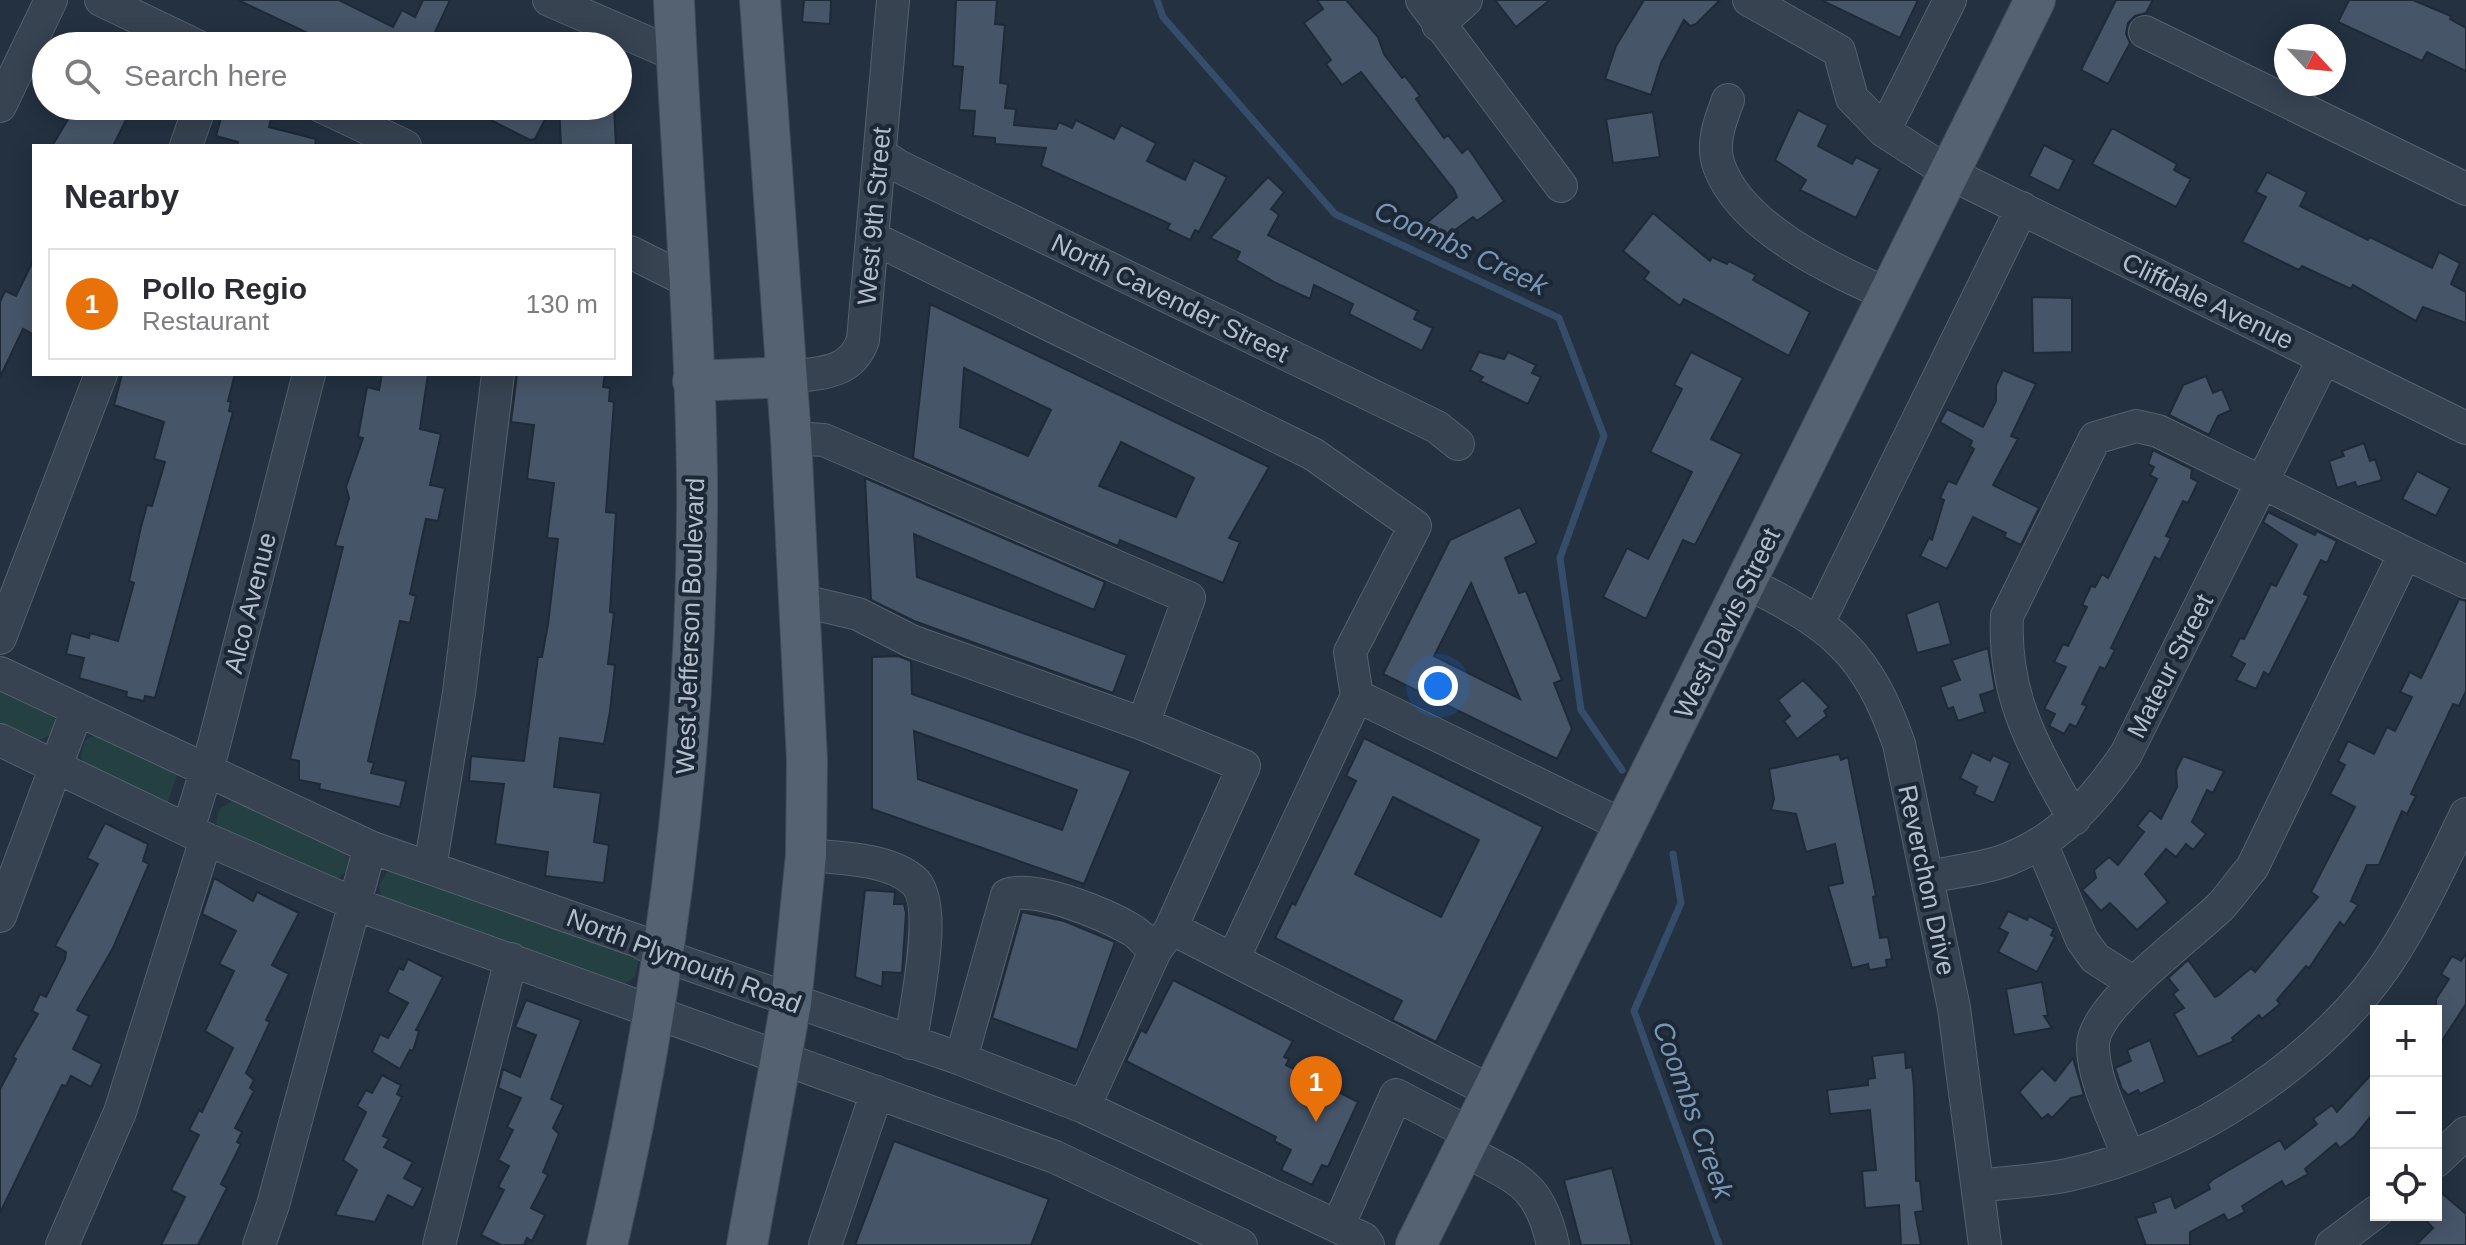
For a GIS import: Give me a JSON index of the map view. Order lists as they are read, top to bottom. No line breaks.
{"streets":{"main road":["West Davis Street","West Jefferson Boulevard"],"street":["West 9th Street","North Cavender Street","Cliffdale Avenue","Alco Avenue","Mateur Street","Reverchon Drive","North Plymouth Road"]},"crossings":[["West 9th Street","North Cavender Street"],["Cliffdale Avenue","West Davis Street"],["Cliffdale Avenue","Mateur Street"],["Alco Avenue","North Plymouth Road"],["West Davis Street","Reverchon Drive"],["West Jefferson Boulevard","North Plymouth Road"],["Mateur Street","Reverchon Drive"]],"water":["Coombs Creek"],"north":"bottom right","page":{"search":"Search here","heading":"Nearby","list":[{"mark":"1","name":"Pollo Regio","note":"Restaurant","value":"130 m"}],"map_buttons":["+","−"],"pins":"1"}}
